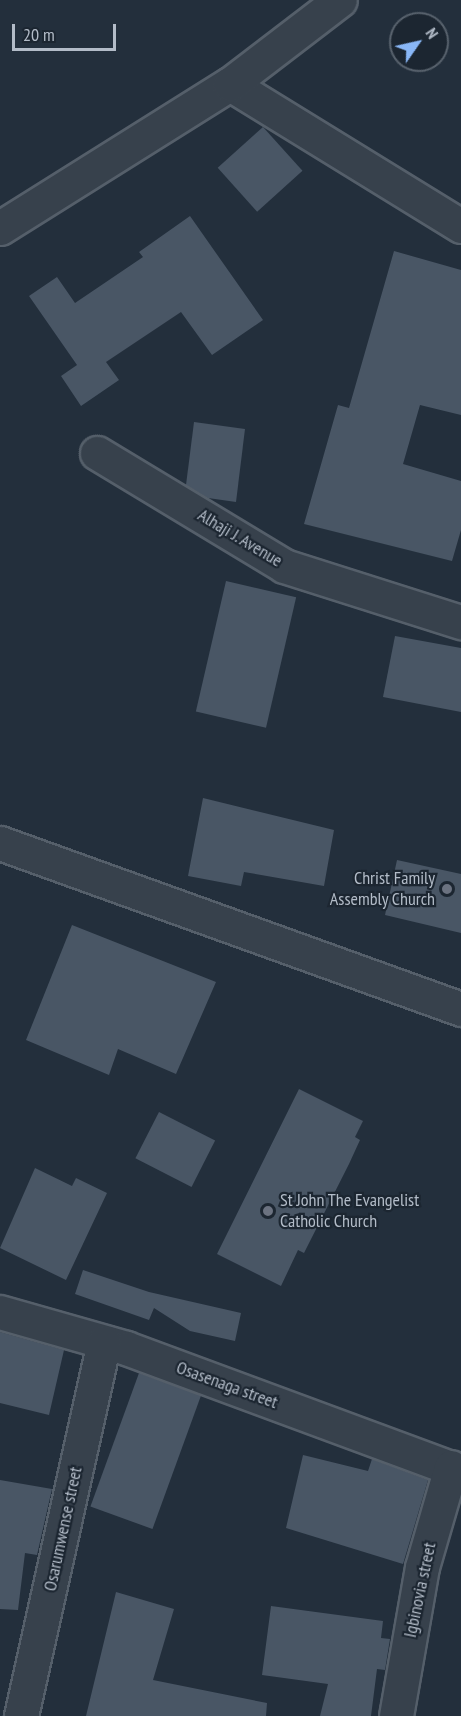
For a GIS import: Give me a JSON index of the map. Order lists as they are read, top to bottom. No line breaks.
{"streets":{"street":["Alhaji J. Avenue","Osasenaga street","Osarumwense street","Igbinovia street"]},"crossings":[["Osasenaga street","Osarumwense street"],["Osasenaga street","Igbinovia street"]],"places":["Christ Family Assembly Church","St John The Evangelist Catholic Church"],"scale_bar":"20 m","north":"top right"}
